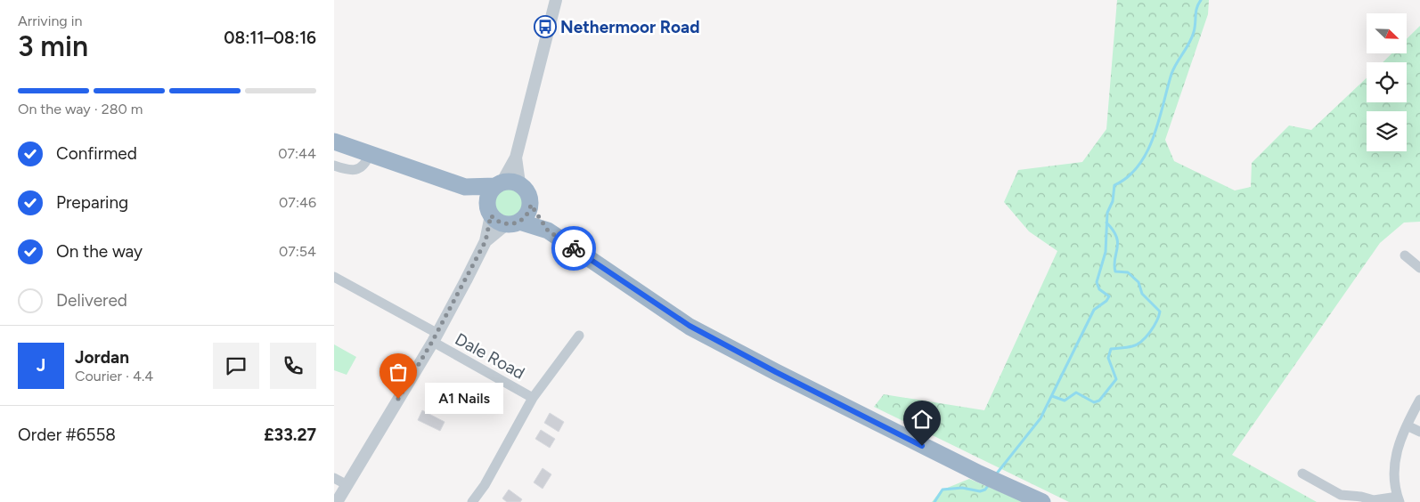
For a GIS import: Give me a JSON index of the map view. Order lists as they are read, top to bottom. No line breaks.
{"streets":{"street":["Dale Road"]},"places":{"bus stop":["Nethermoor Road"],"other":["A1 Nails"]},"north":"bottom right","page":{"heading":["3 min","Arriving in","08:11–08:16"],"panel":["Jordan","Courier · 4.4","Order #6558","£33.27"],"bar":"On the way · 280 m","list":[["Confirmed","07:44"],["Preparing","07:46"],["On the way","07:54"],"Delivered"],"round":"J","bubble":"A1 Nails"}}
